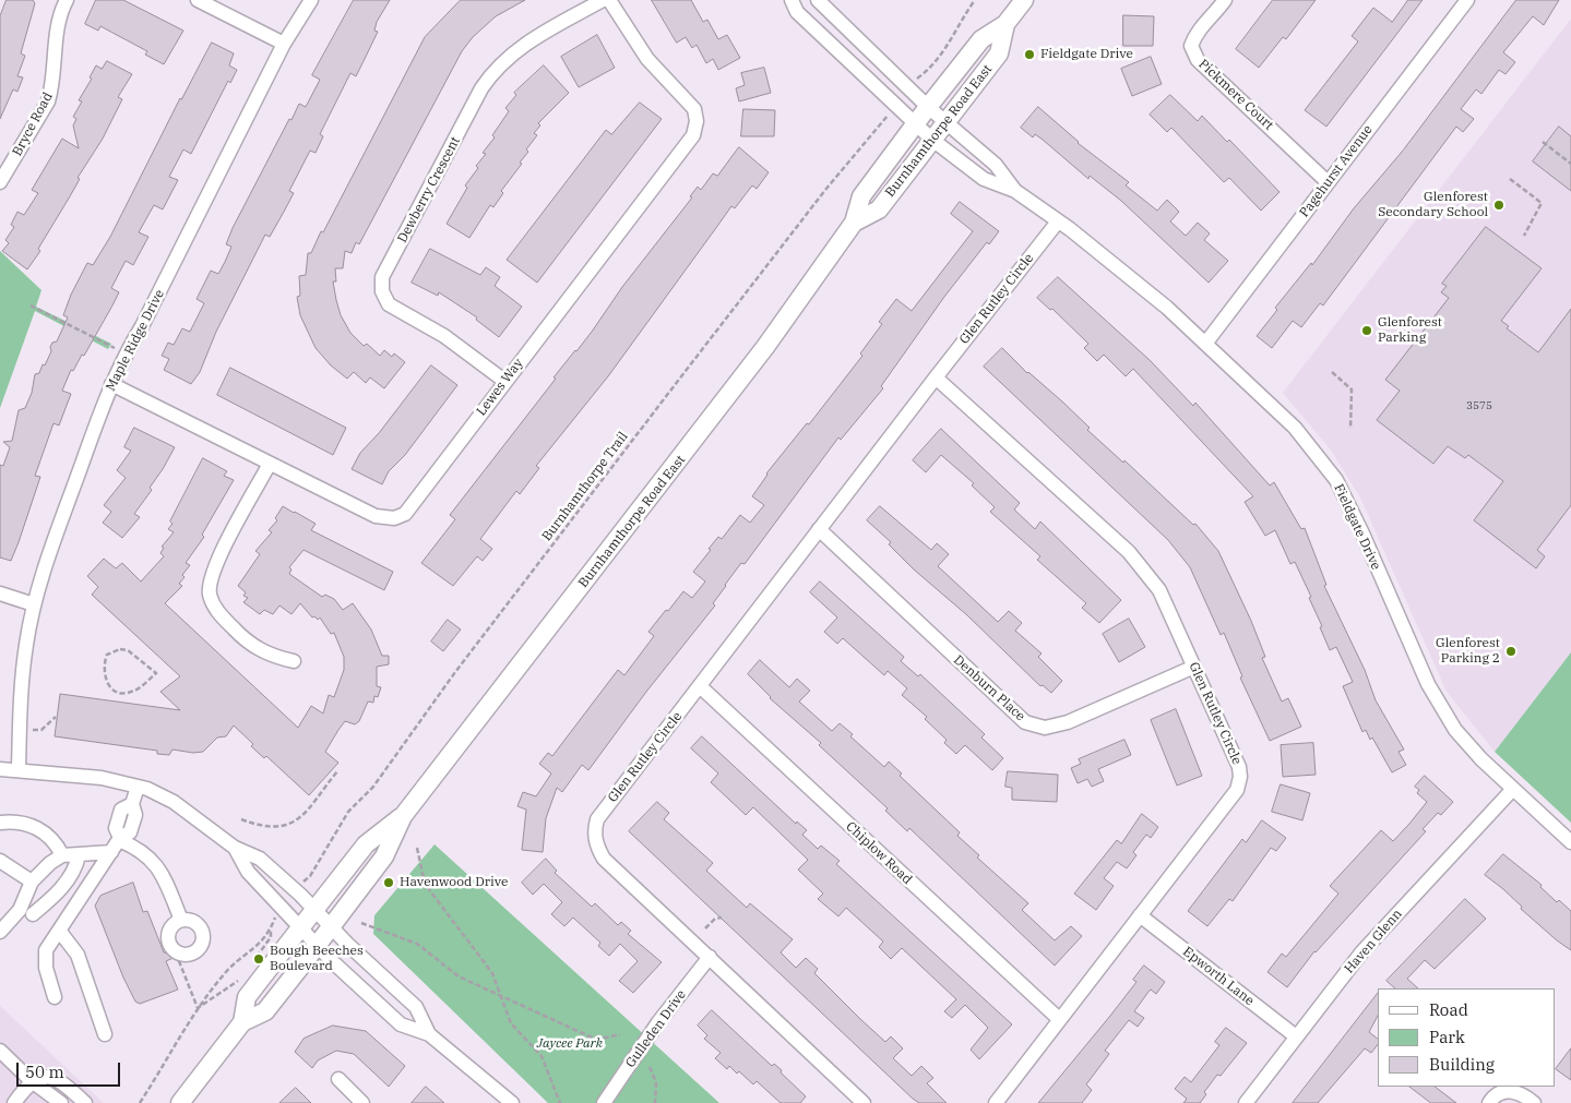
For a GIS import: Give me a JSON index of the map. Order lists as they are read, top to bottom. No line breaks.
{"streets":{"main road":["Burnhamthorpe Road East"],"street":["Pickmere Court","Bryce Road","Pagehurst Avenue","Dewberry Crescent","Glen Rutley Circle","Maple Ridge Drive","Lewes Way","Fieldgate Drive","Denburn Place","Chiplow Road","Haven Glenn","Epworth Lane","Gulleden Drive"],"path":["Burnhamthorpe Trail"]},"crossings":[["Pickmere Court","Pagehurst Avenue"],["Burnhamthorpe Road East","Fieldgate Drive"],["Pagehurst Avenue","Fieldgate Drive"],["Dewberry Crescent","Lewes Way"],["Glen Rutley Circle","Fieldgate Drive"],["Glen Rutley Circle","Denburn Place"],["Glen Rutley Circle","Chiplow Road"],["Glen Rutley Circle","Epworth Lane"],["Glen Rutley Circle","Gulleden Drive"],["Maple Ridge Drive","Lewes Way"],["Fieldgate Drive","Haven Glenn"],["Haven Glenn","Epworth Lane"]],"parks":["Jaycee Park"],"places":["Fieldgate Drive","Glenforest Secondary School","Glenforest Parking","Glenforest Parking 2","Havenwood Drive","Bough Beeches Boulevard"],"house_numbers":["3575"],"legend":["Road","Park","Building"],"scale_bar":"50 m"}
